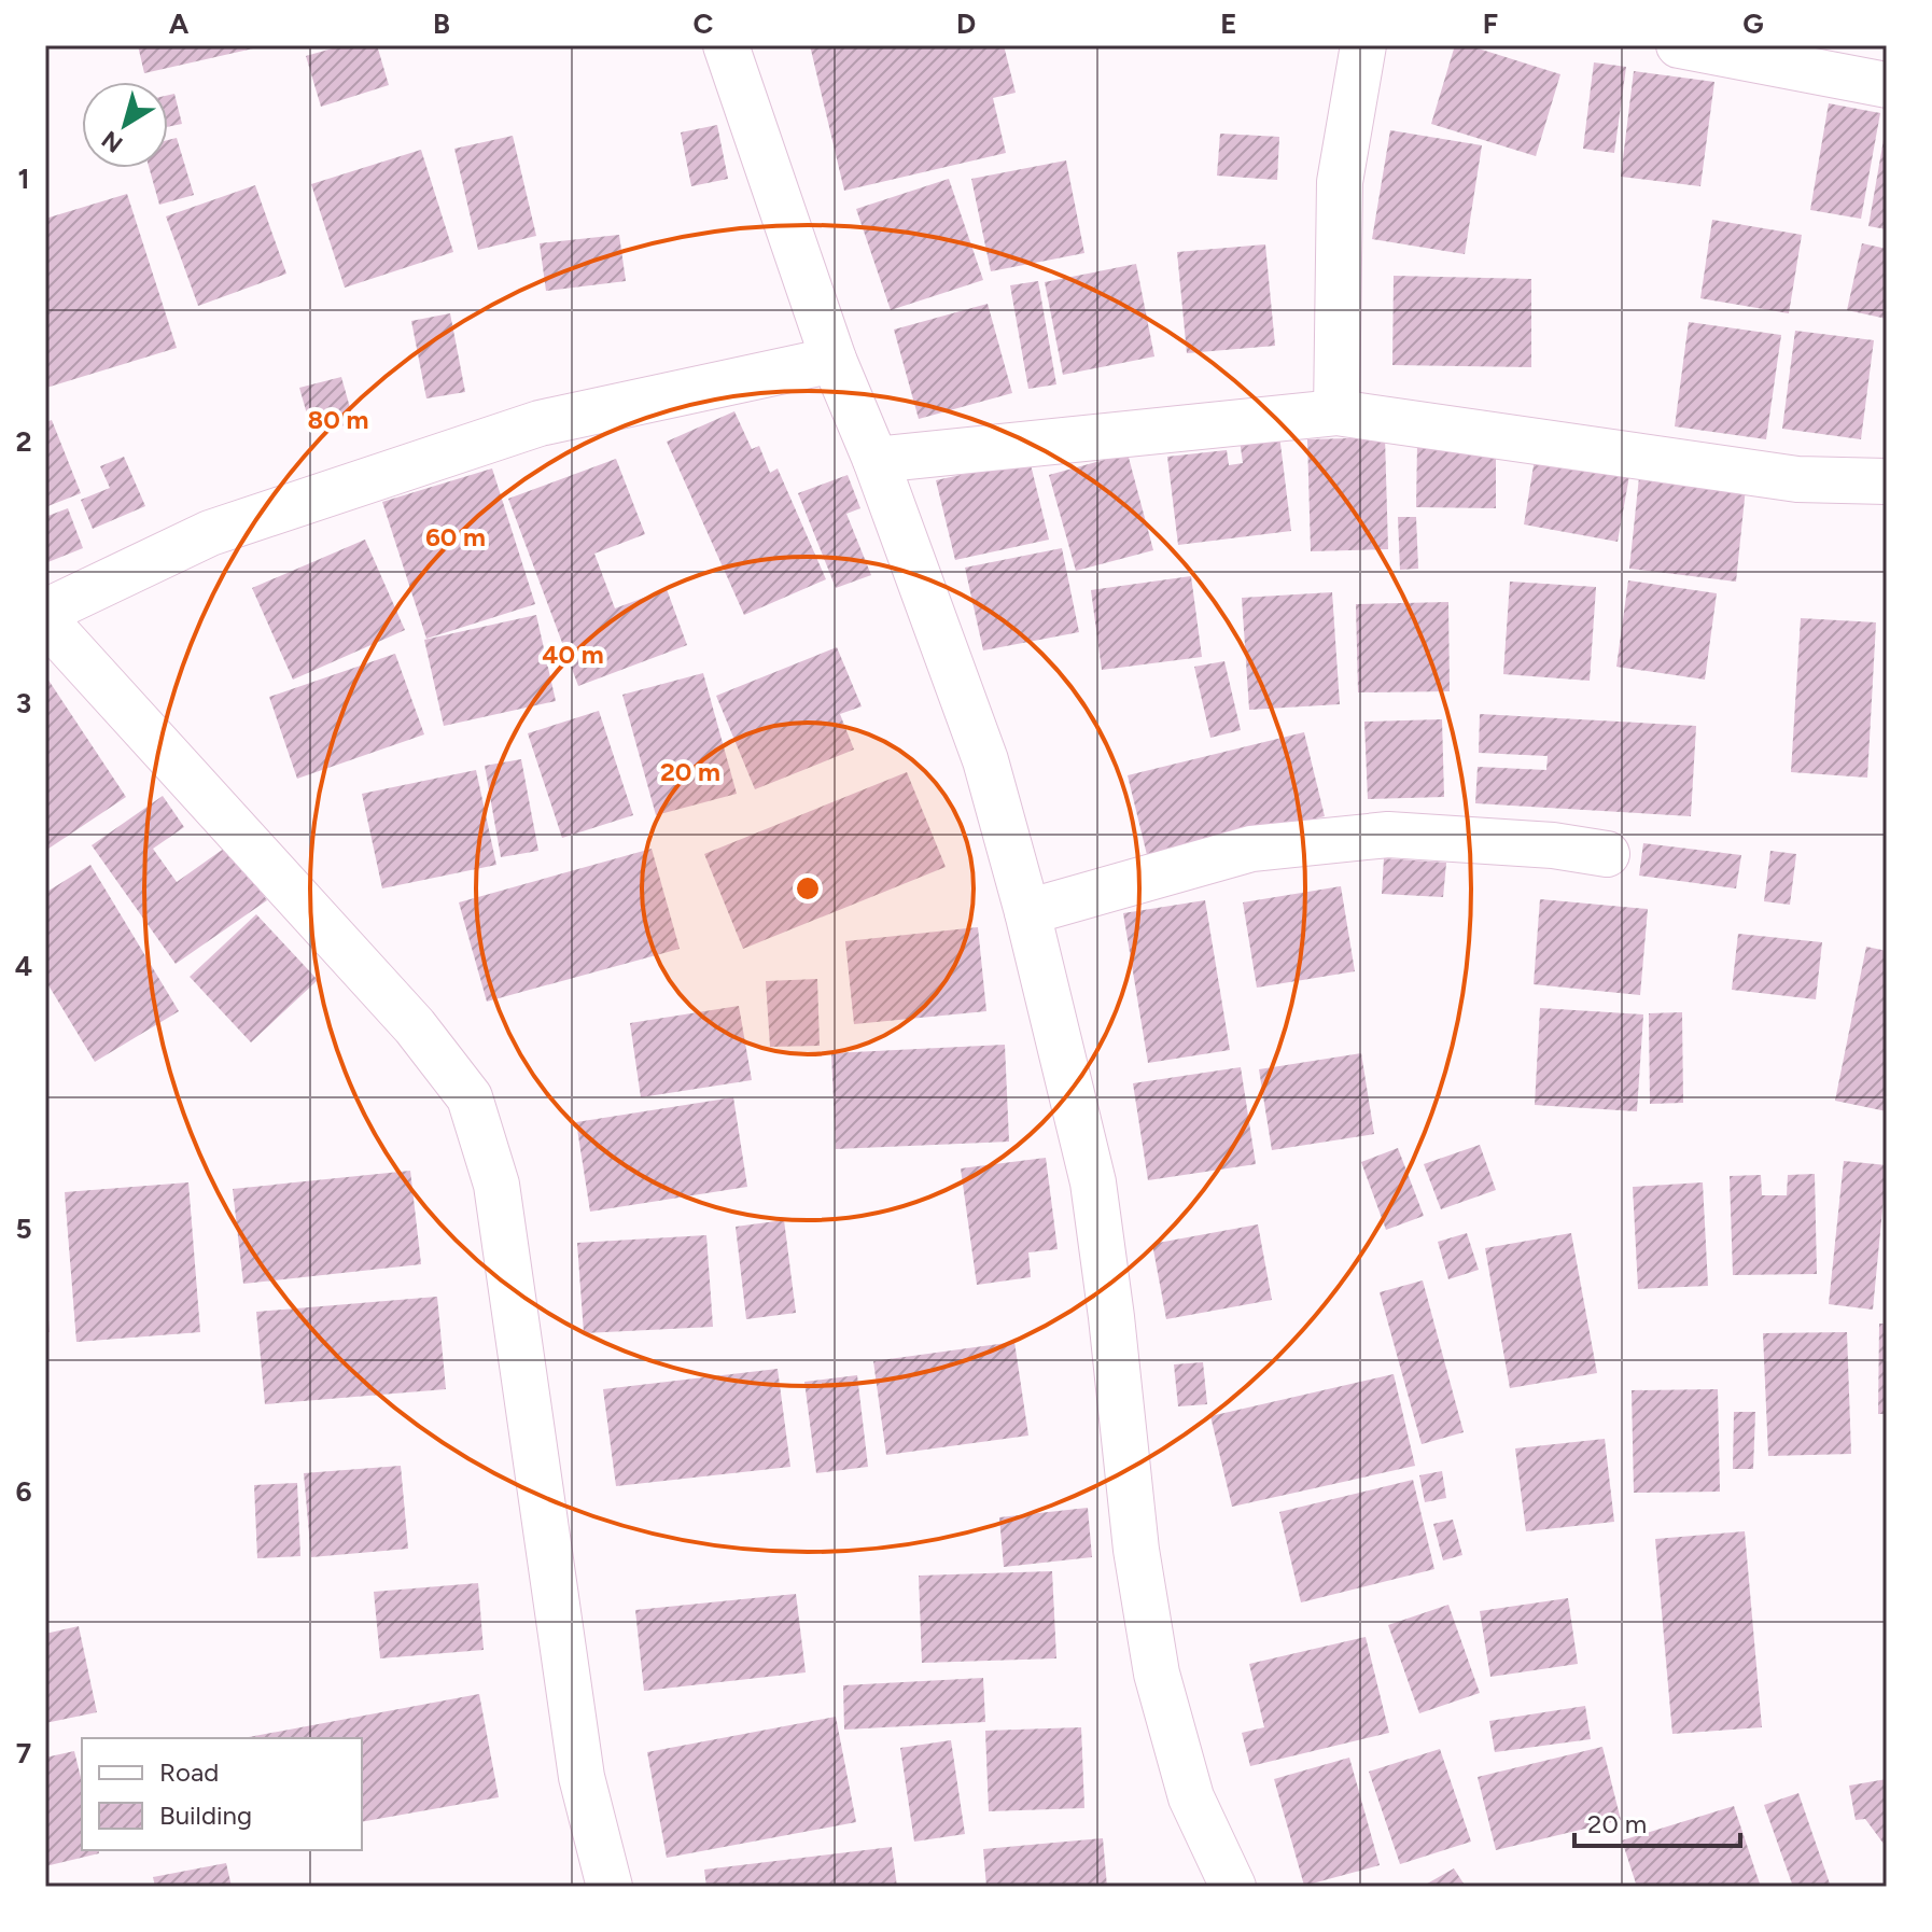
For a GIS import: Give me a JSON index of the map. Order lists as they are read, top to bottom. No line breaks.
{"legend":["Road","Building"],"scale_bar":"20 m","north":"bottom left","grid":{"columns":["A","B","C","D","E","F","G"],"rows":["1","2","3","4","5","6","7"]},"rings":["80 m","60 m","40 m","20 m"]}
